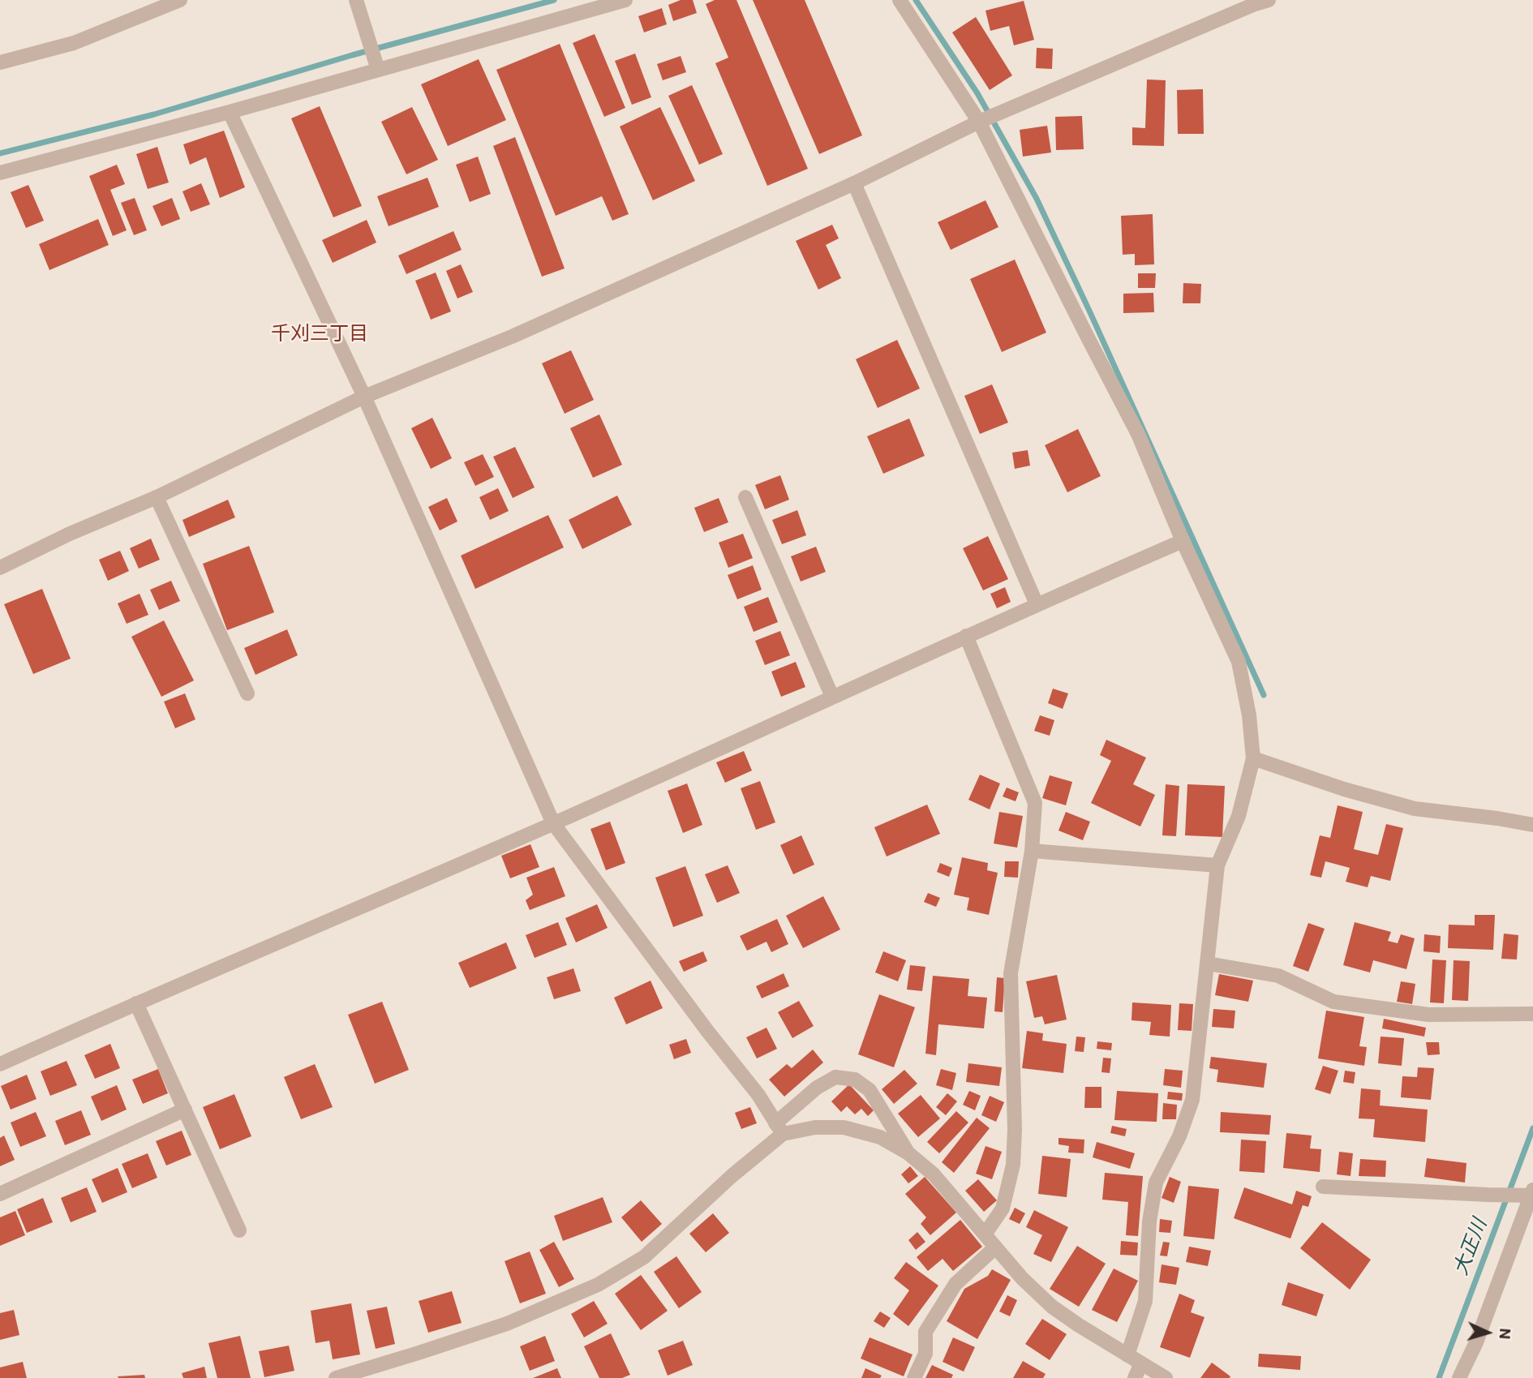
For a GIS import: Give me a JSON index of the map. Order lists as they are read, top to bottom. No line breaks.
{"districts":["千刈三丁目"],"water":["大正川"],"north":"right"}
